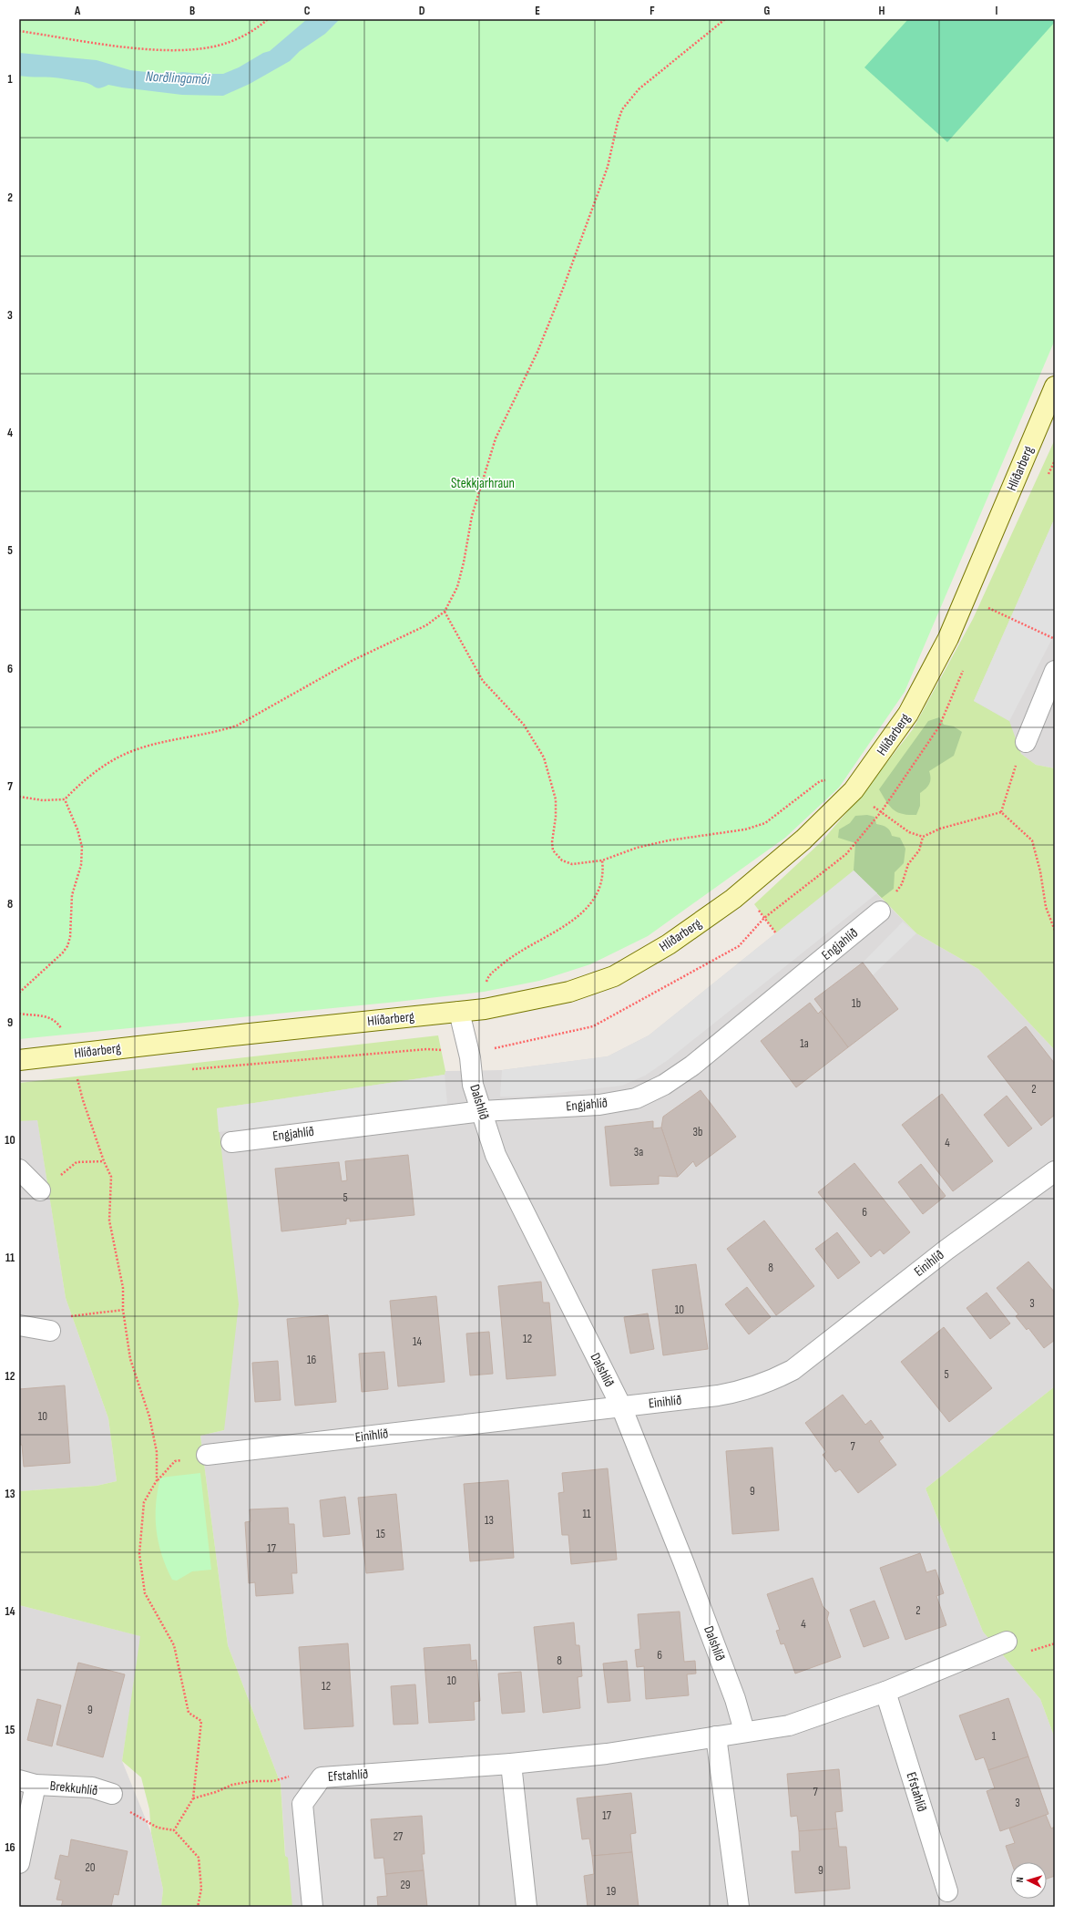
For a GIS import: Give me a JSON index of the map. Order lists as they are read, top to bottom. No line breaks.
{"streets":{"street":["Hlíðarberg","Engjahlíð","Dalshlíð","Einihlíð","Efstahlíð","Brekkuhlíð"]},"crossings":[["Hlíðarberg","Dalshlíð"],["Engjahlíð","Dalshlíð"],["Dalshlíð","Einihlíð"],["Dalshlíð","Efstahlíð"]],"water":["Norðlingamói"],"parks":["Stekkjarhraun"],"house_numbers":["1b","1a","2","3b","4","3a","5","6","8","3","10","12","14","16","5","10","7","9","11","13","15","17","2","4","6","8","10","12","9","1","7","3","17","27","20","9","29","19"],"north":"left","grid":{"columns":["A","B","C","D","E","F","G","H","I"],"rows":["1","2","3","4","5","6","7","8","9","10","11","12","13","14","15","16"]}}
